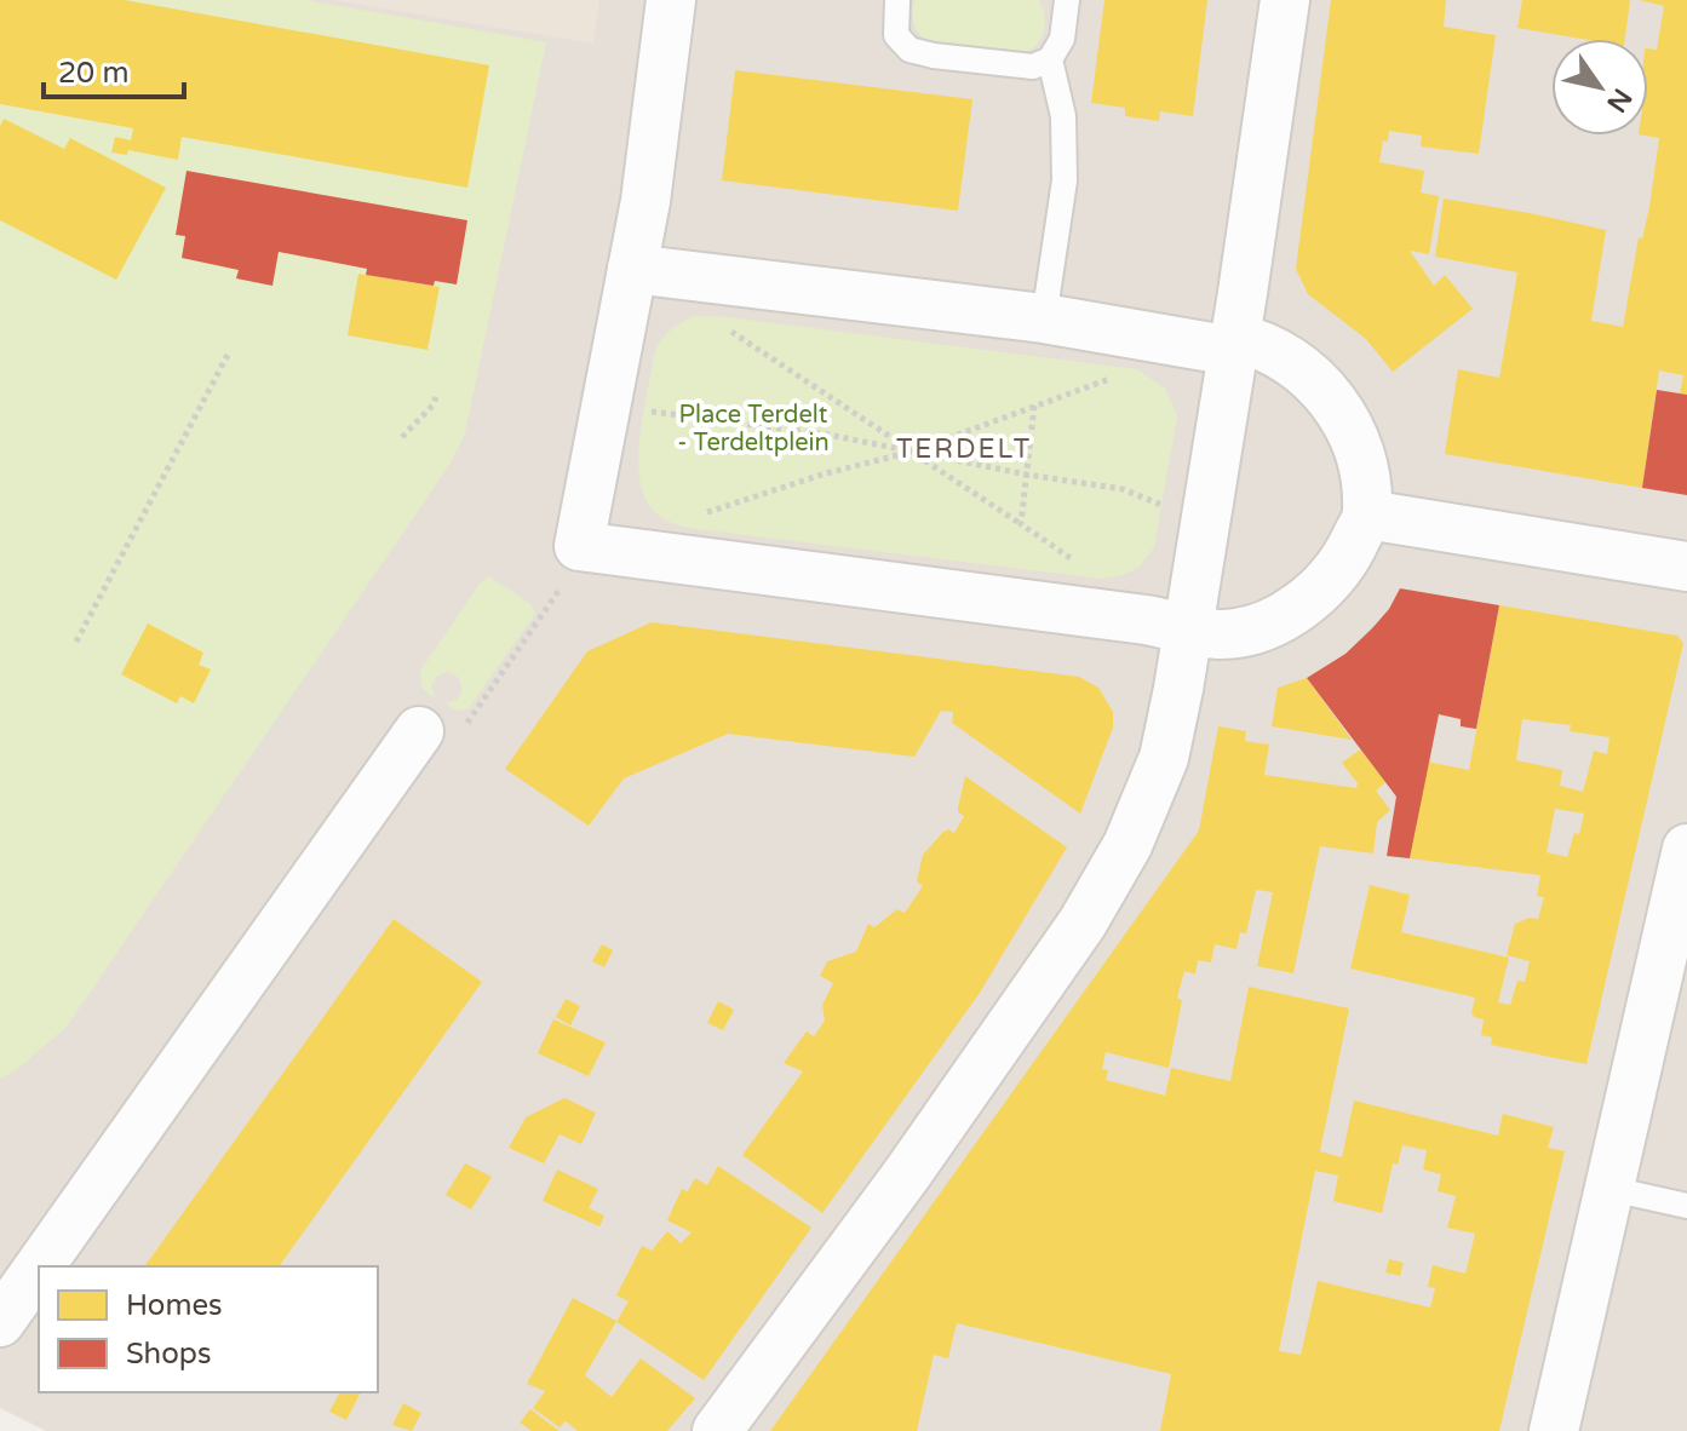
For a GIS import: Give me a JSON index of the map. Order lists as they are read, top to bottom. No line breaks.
{"districts":["TERDELT"],"parks":["Place Terdelt - Terdeltplein"],"legend":["Homes","Shops"],"scale_bar":"20 m","north":"bottom right"}
